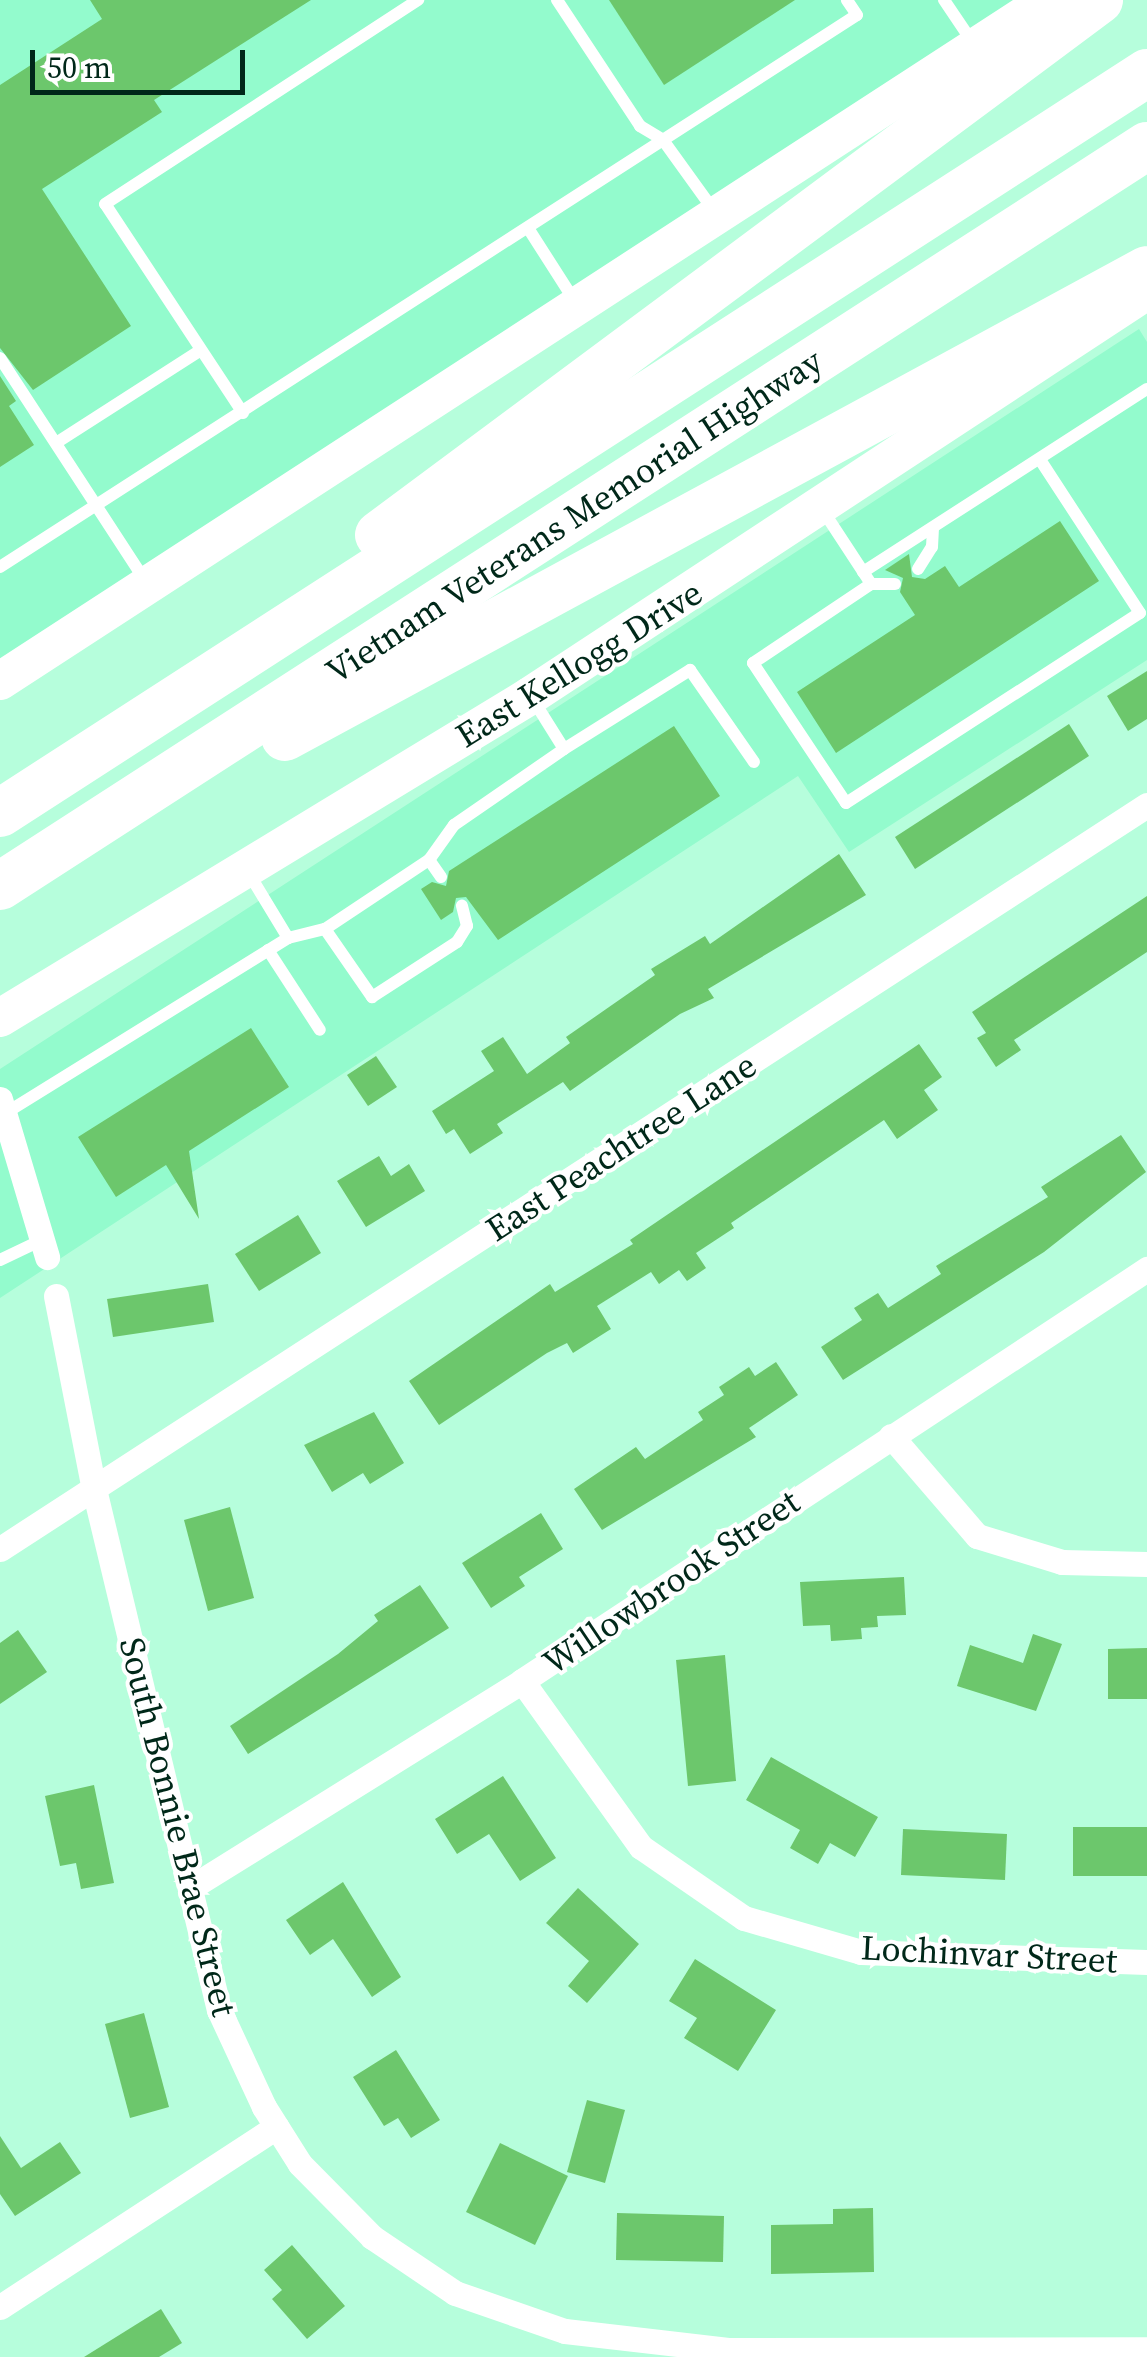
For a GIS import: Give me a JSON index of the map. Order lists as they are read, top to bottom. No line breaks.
{"streets":{"highway":["Vietnam Veterans Memorial Highway"],"main road":["East Kellogg Drive"],"street":["East Peachtree Lane","Willowbrook Street","South Bonnie Brae Street","Lochinvar Street"]},"crossings":[["East Peachtree Lane","South Bonnie Brae Street"],["Willowbrook Street","South Bonnie Brae Street"],["Willowbrook Street","Lochinvar Street"]],"scale_bar":"50 m"}
